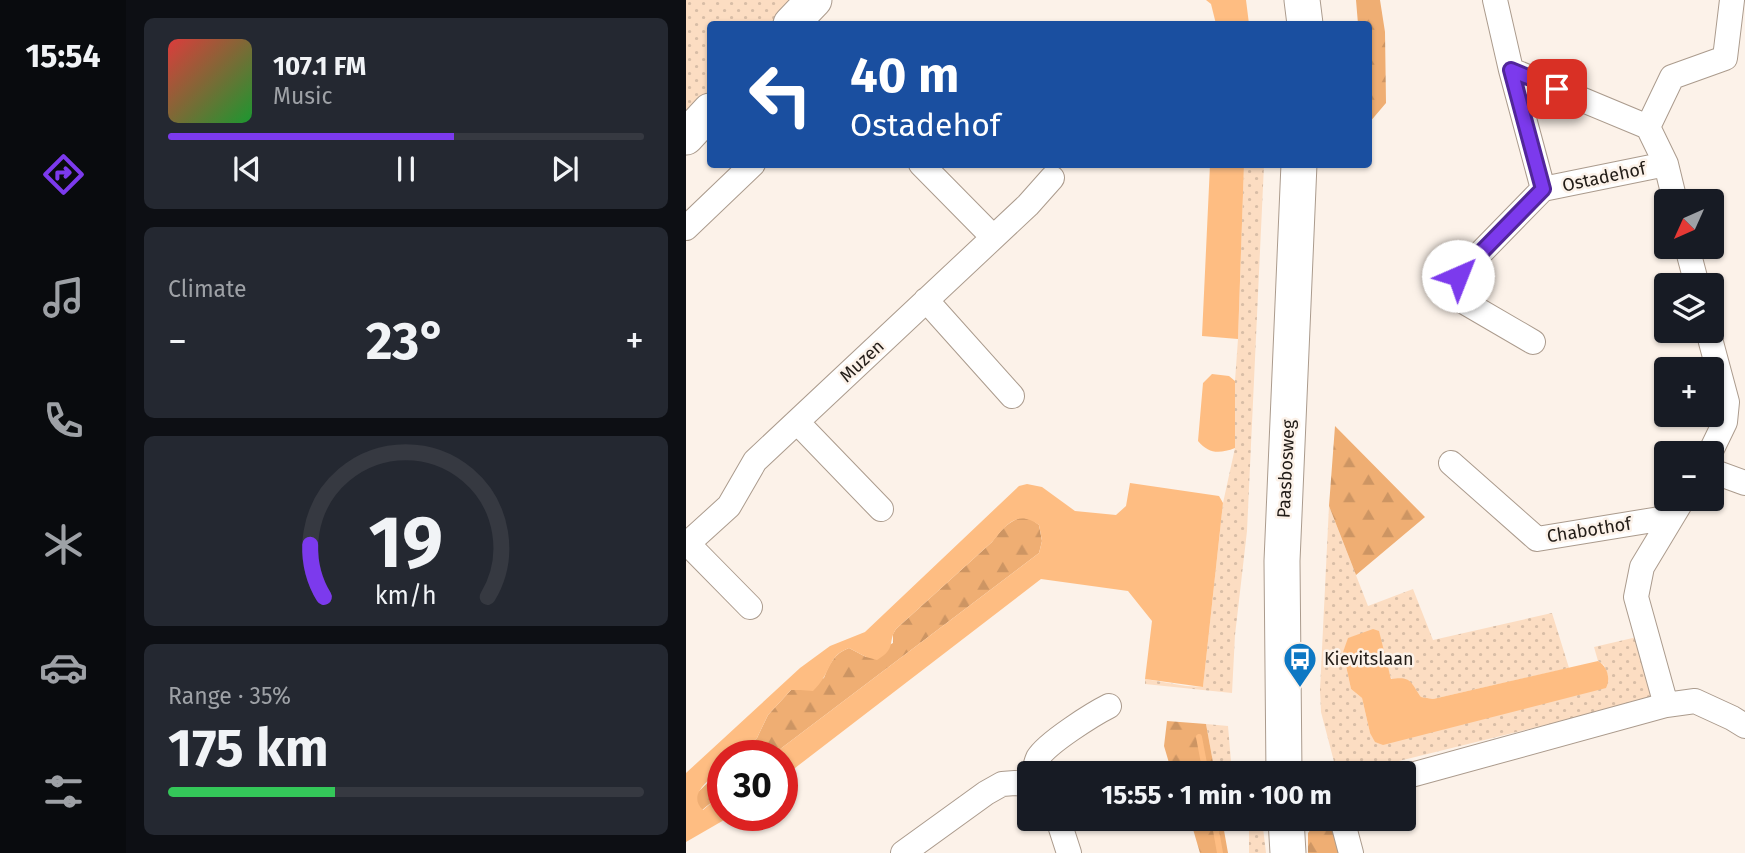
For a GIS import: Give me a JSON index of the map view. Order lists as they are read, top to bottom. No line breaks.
{"streets":{"street":["Ostadehof","Muzen","Paasbosweg","Chabothof"]},"places":{"bus stop":["Kievitslaan"]},"north":"bottom left","page":{"tabs":"15:54","turn":["40 m","Ostadehof"],"song":["107.1 FM","Music"],"map_buttons":["+","−"],"tile":["Climate",["Range · 35%","175 km"]],"heat":["−","23°","+"],"limit":"30","trip":"15:55 · 1 min · 100 m","gauge":["19","km/h"]}}
